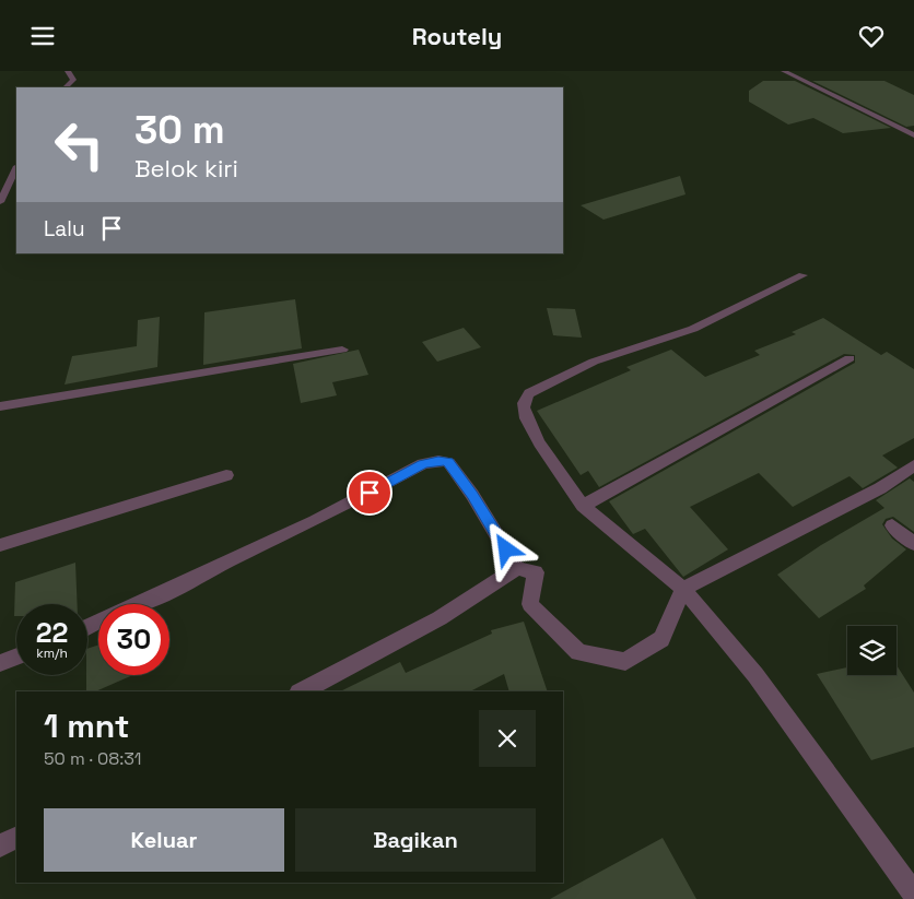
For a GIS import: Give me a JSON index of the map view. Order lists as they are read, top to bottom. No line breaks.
{"page":{"header":"Routely","turn":["30 m","Belok kiri"],"then":"Lalu","speed":"22 km/h","limit":"30","heading":["1 mnt","50 m · 08:31"],"buttons":["Keluar","Bagikan"]}}
